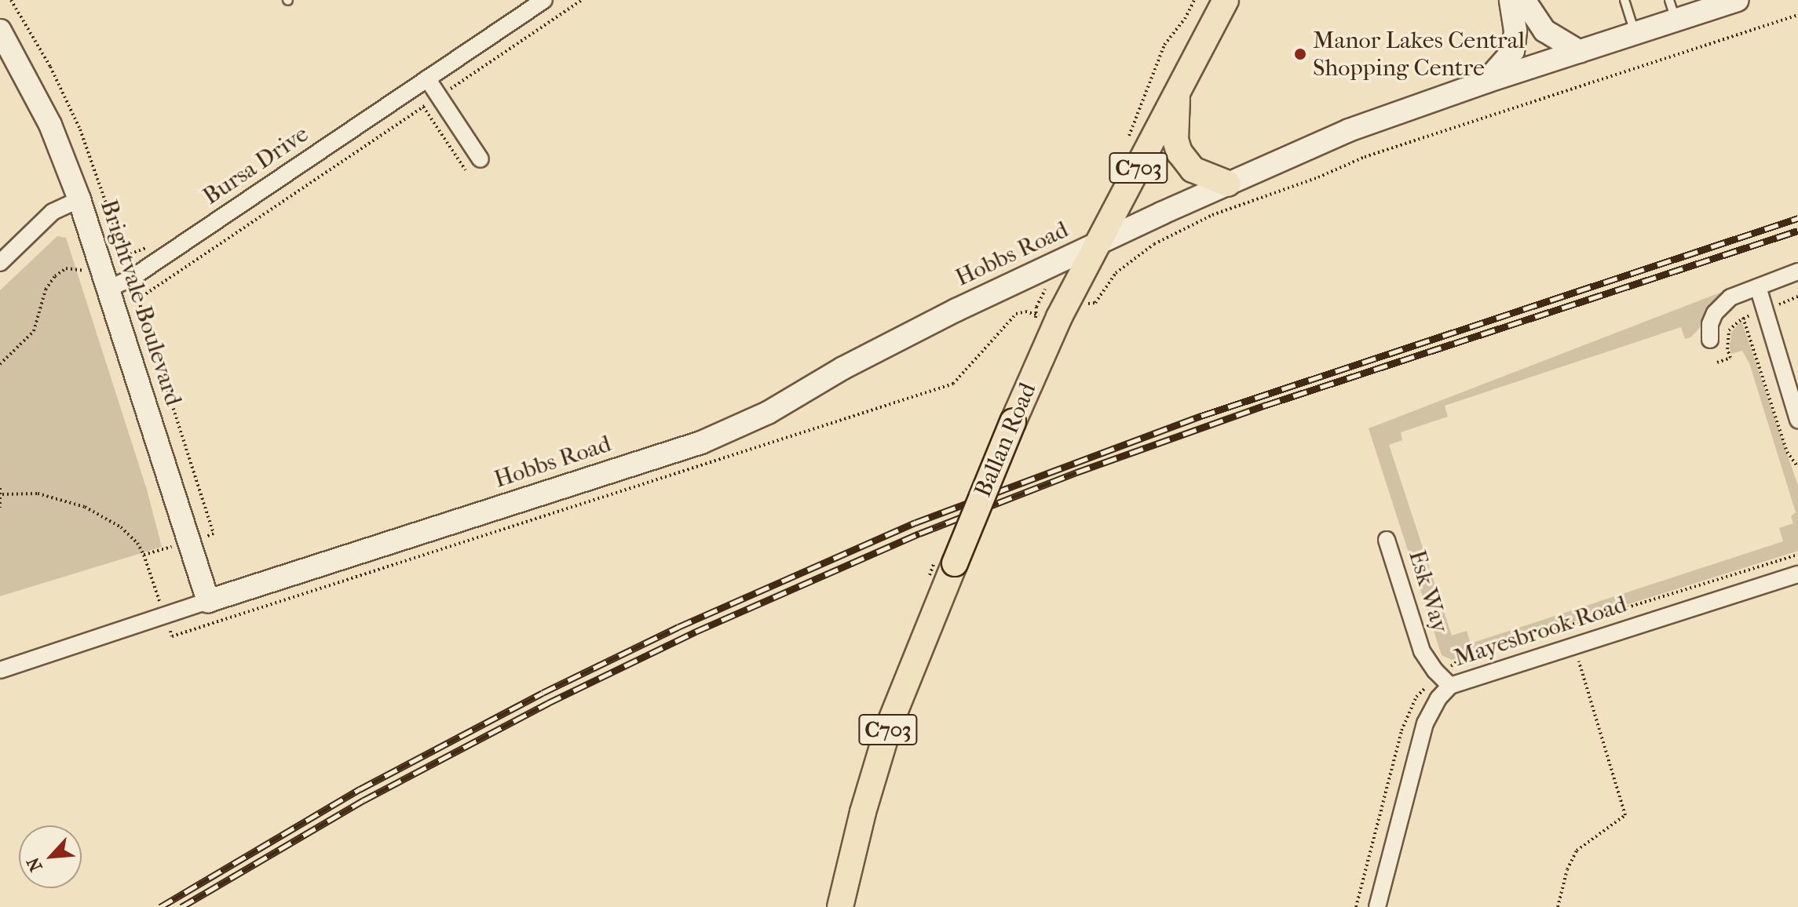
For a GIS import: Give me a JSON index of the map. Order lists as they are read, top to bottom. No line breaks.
{"streets":{"main road":["C703","Ballan Road"],"street":["Bursa Drive","Hobbs Road","Brightvale Boulevard","Esk Way","Mayesbrook Road"]},"crossings":[["Bursa Drive","Brightvale Boulevard"],["Hobbs Road","Brightvale Boulevard"],["Hobbs Road","Ballan Road"],["Esk Way","Mayesbrook Road"]],"places":["Manor Lakes Central Shopping Centre"],"north":"bottom left"}
